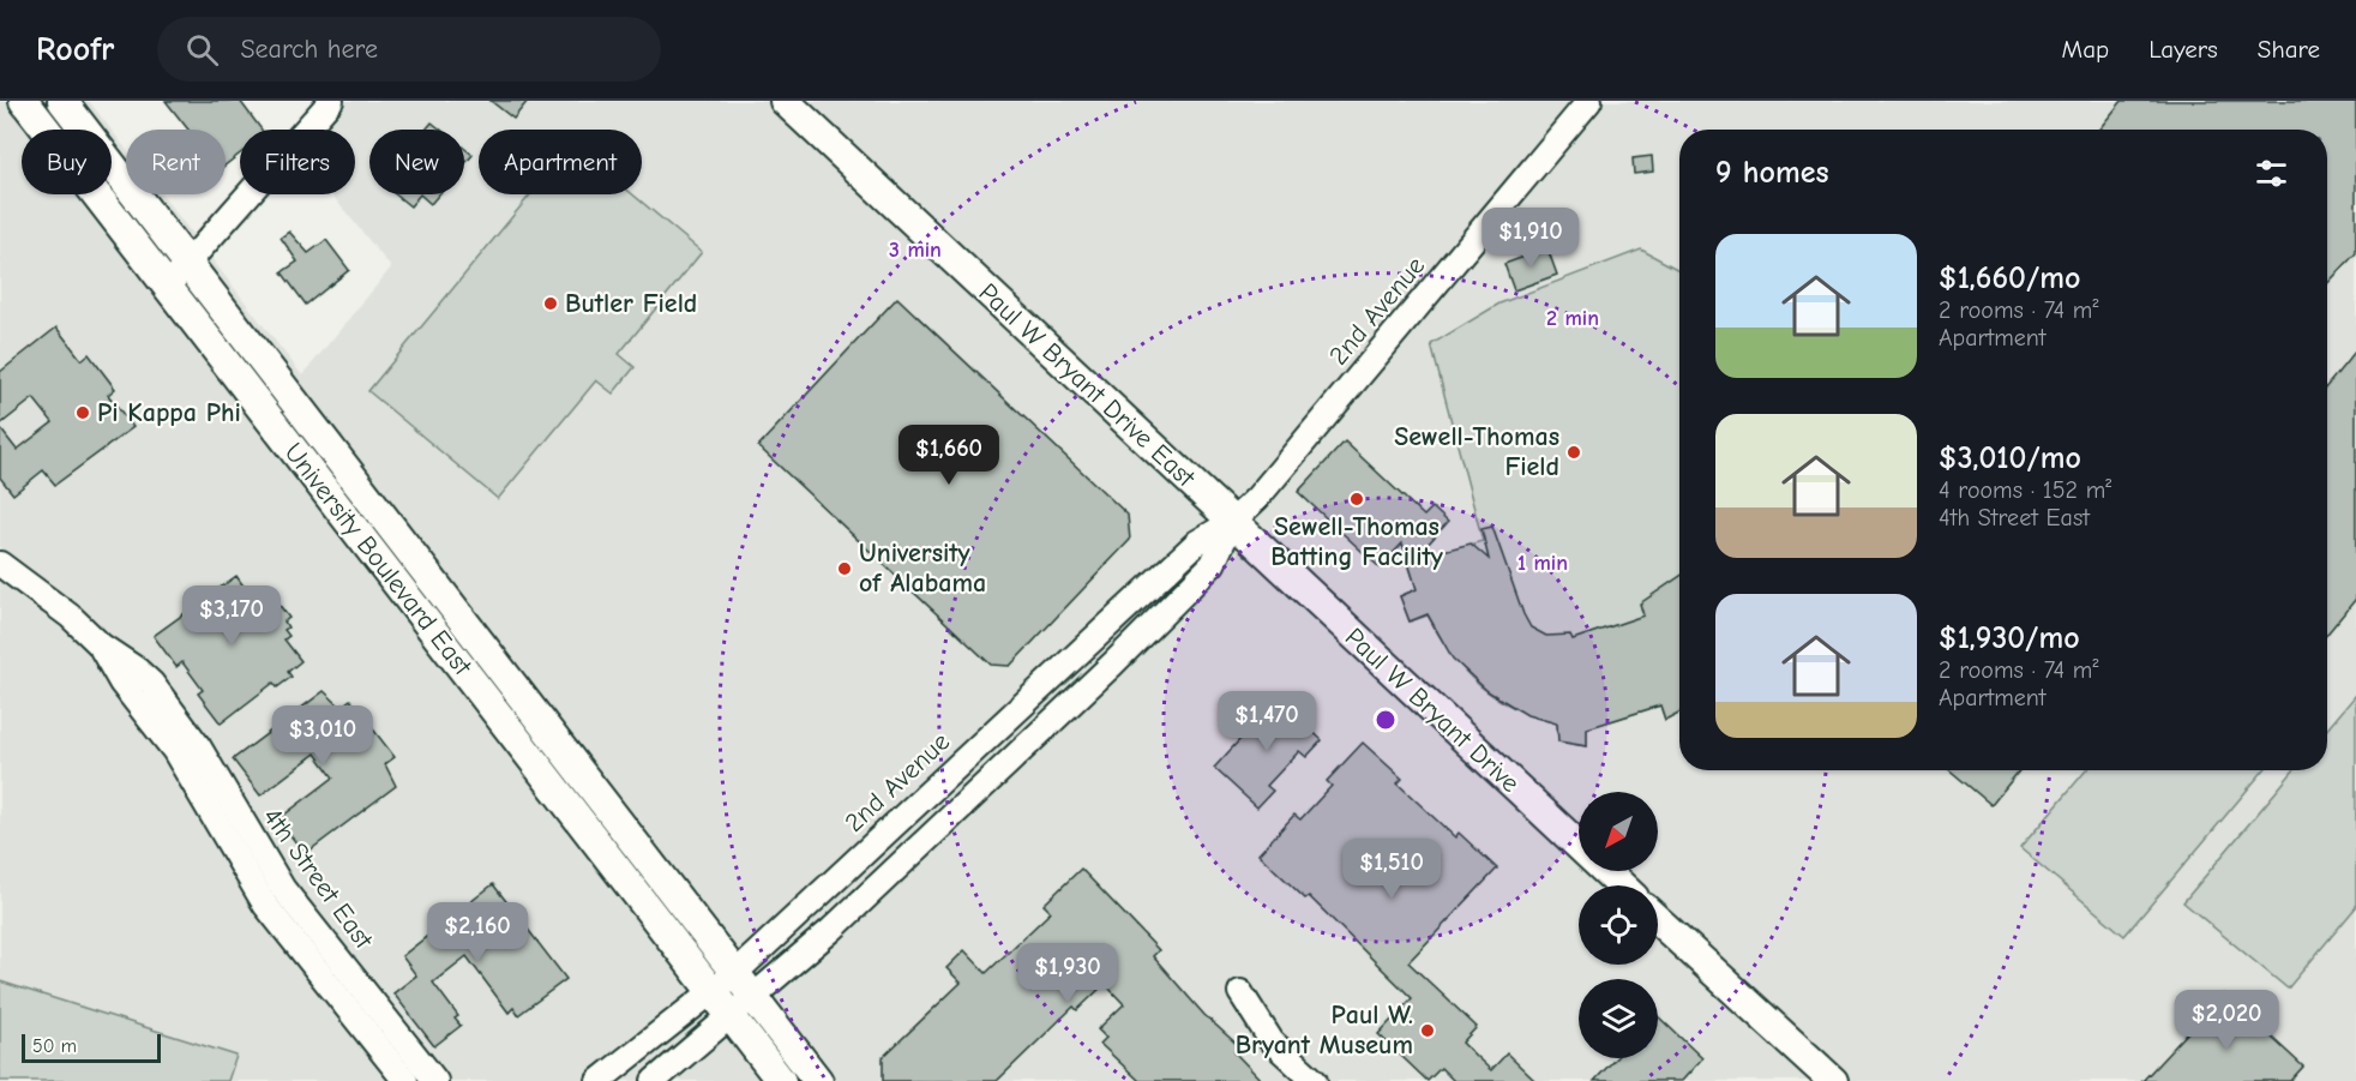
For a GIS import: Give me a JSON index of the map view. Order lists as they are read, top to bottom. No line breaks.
{"streets":{"main road":["Paul W Bryant Drive East","University Boulevard East","Paul W Bryant Drive"],"street":["2nd Avenue","4th Street East"]},"crossings":[["2nd Avenue","Paul W Bryant Drive East"],["2nd Avenue","University Boulevard East"],["2nd Avenue","Paul W Bryant Drive"],["Paul W Bryant Drive East","Paul W Bryant Drive"]],"places":["Butler Field","Pi Kappa Phi","Sewell-Thomas Field","Sewell-Thomas Batting Facility","University of Alabama","Paul W. Bryant Museum"],"scale_bar":"50 m","north":"bottom left","page":{"header":"Roofr","search":"Search here","nav":["Map","Layers","Share"],"chip":["Buy","Rent","Filters","New","Apartment"],"heading":"9 homes","price":["$1,910","$1,660","$3,170","$1,470","$3,010","$1,510","$2,160","$1,930","$2,020"],"list":[{"name":"$1,660/mo","note":"2 rooms · 74 m² · Apartment"},{"name":"$3,010/mo","note":"4 rooms · 152 m² · 4th Street East"},{"name":"$1,930/mo","note":"2 rooms · 74 m² · Apartment"}],"scale":"50 m"},"rings":["3 min","2 min","1 min"]}
